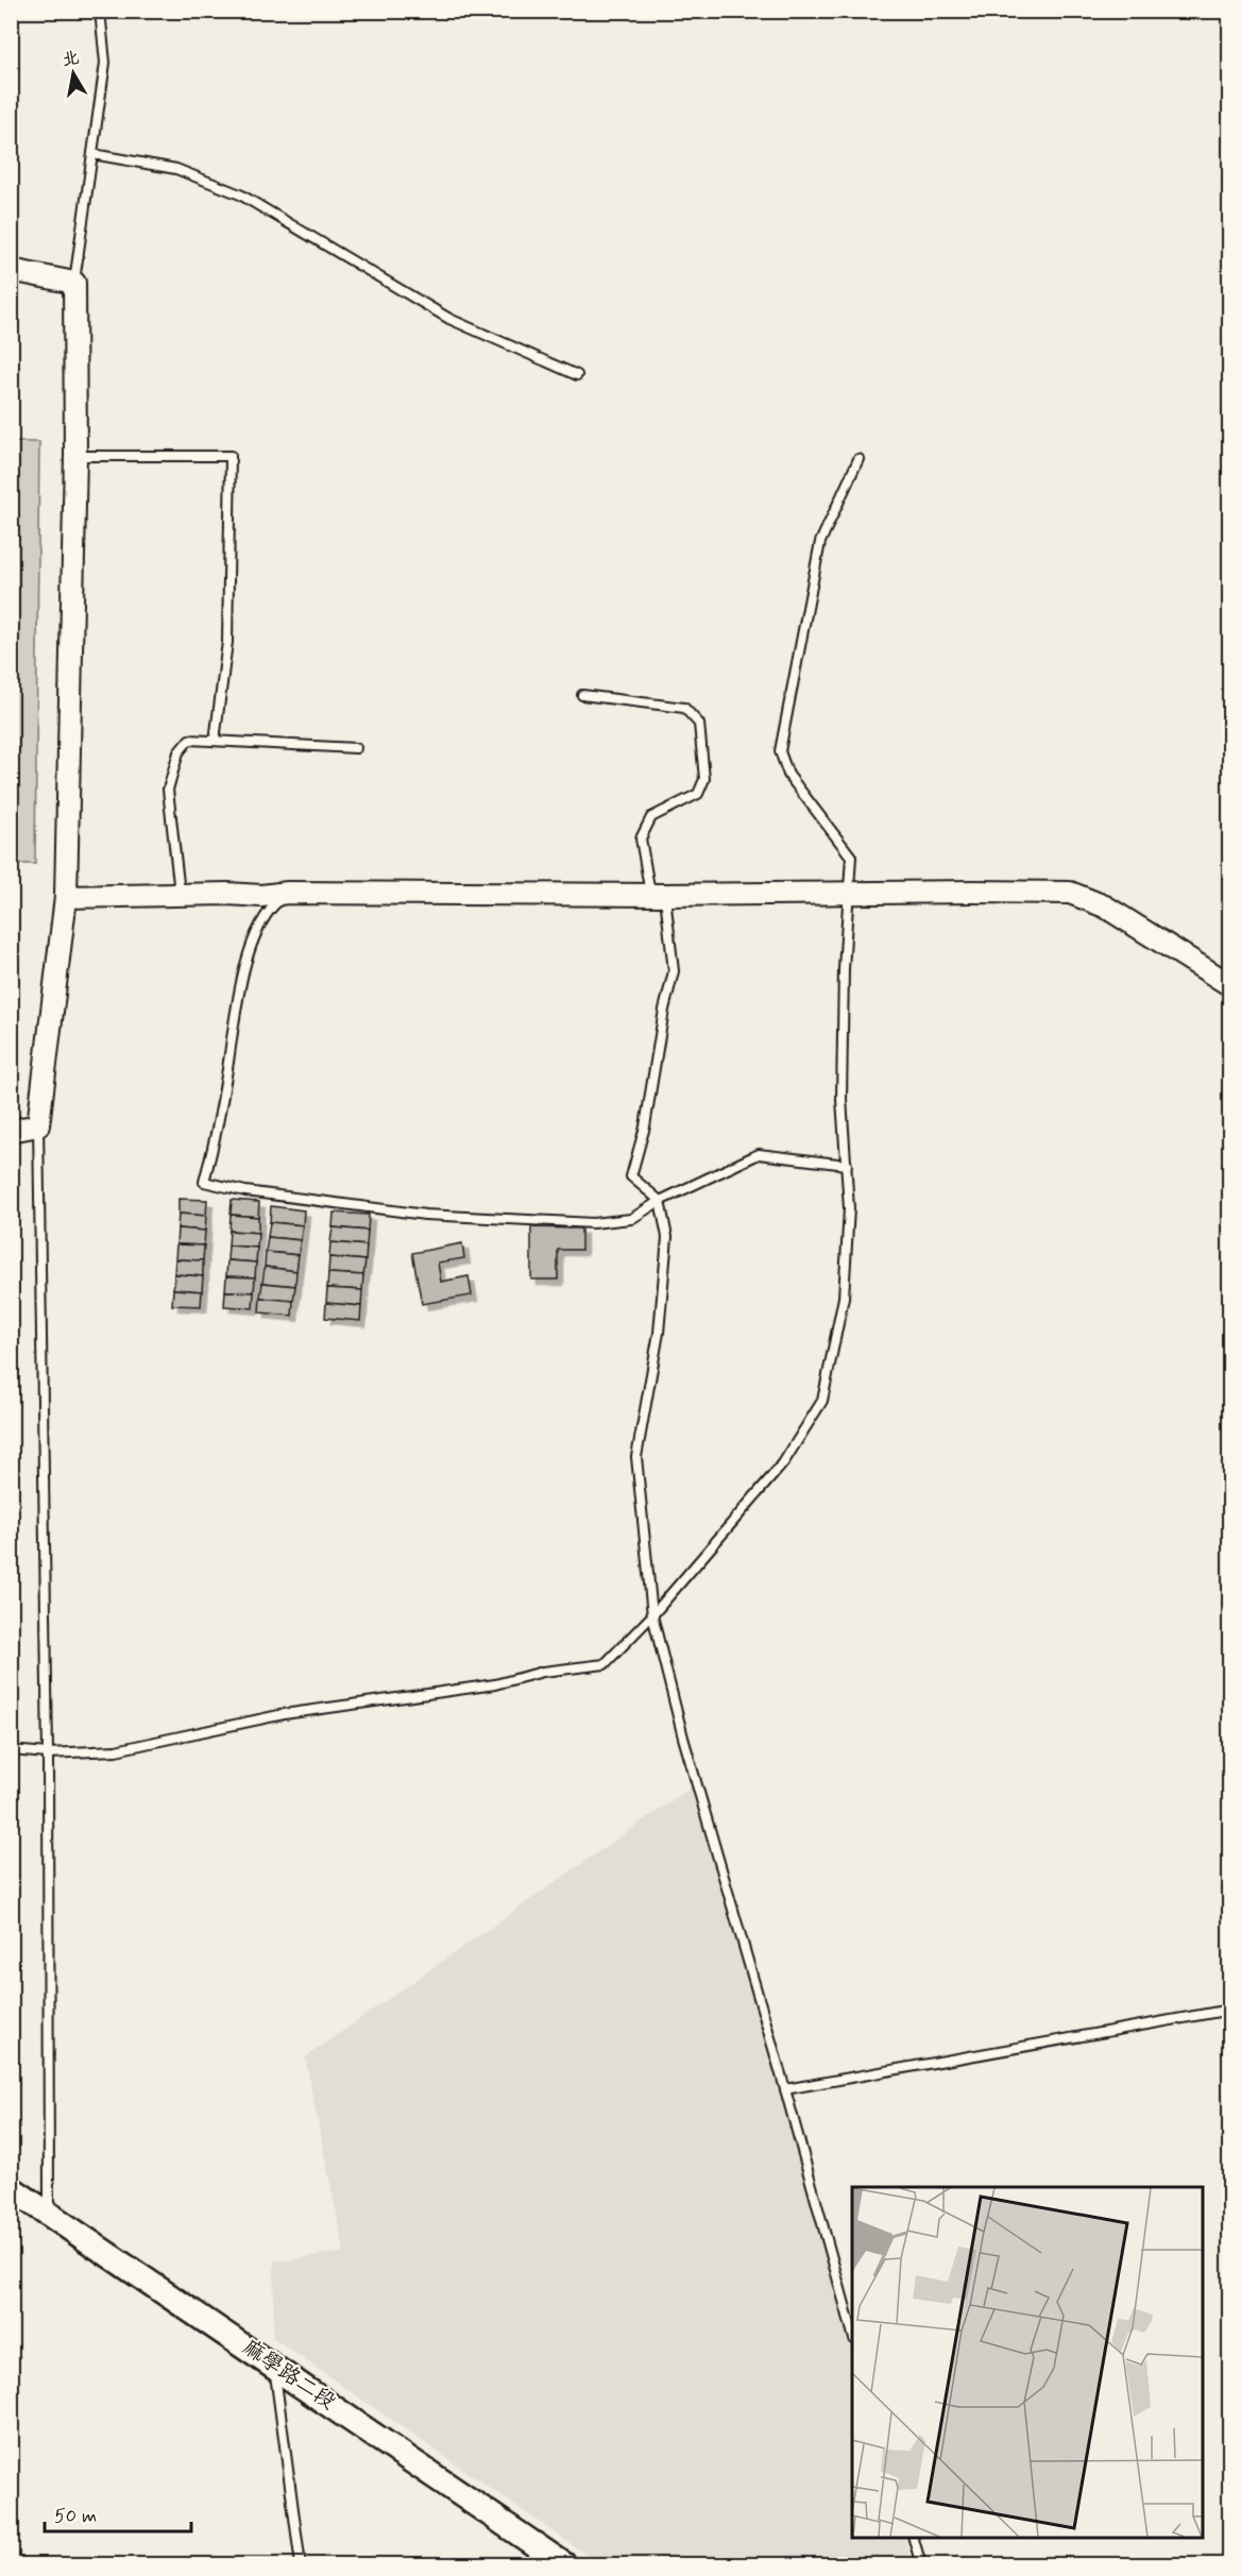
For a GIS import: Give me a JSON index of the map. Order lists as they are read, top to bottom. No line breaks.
{"streets":{"main road":["麻學路二段"]},"scale_bar":"50 m","north":"top"}
